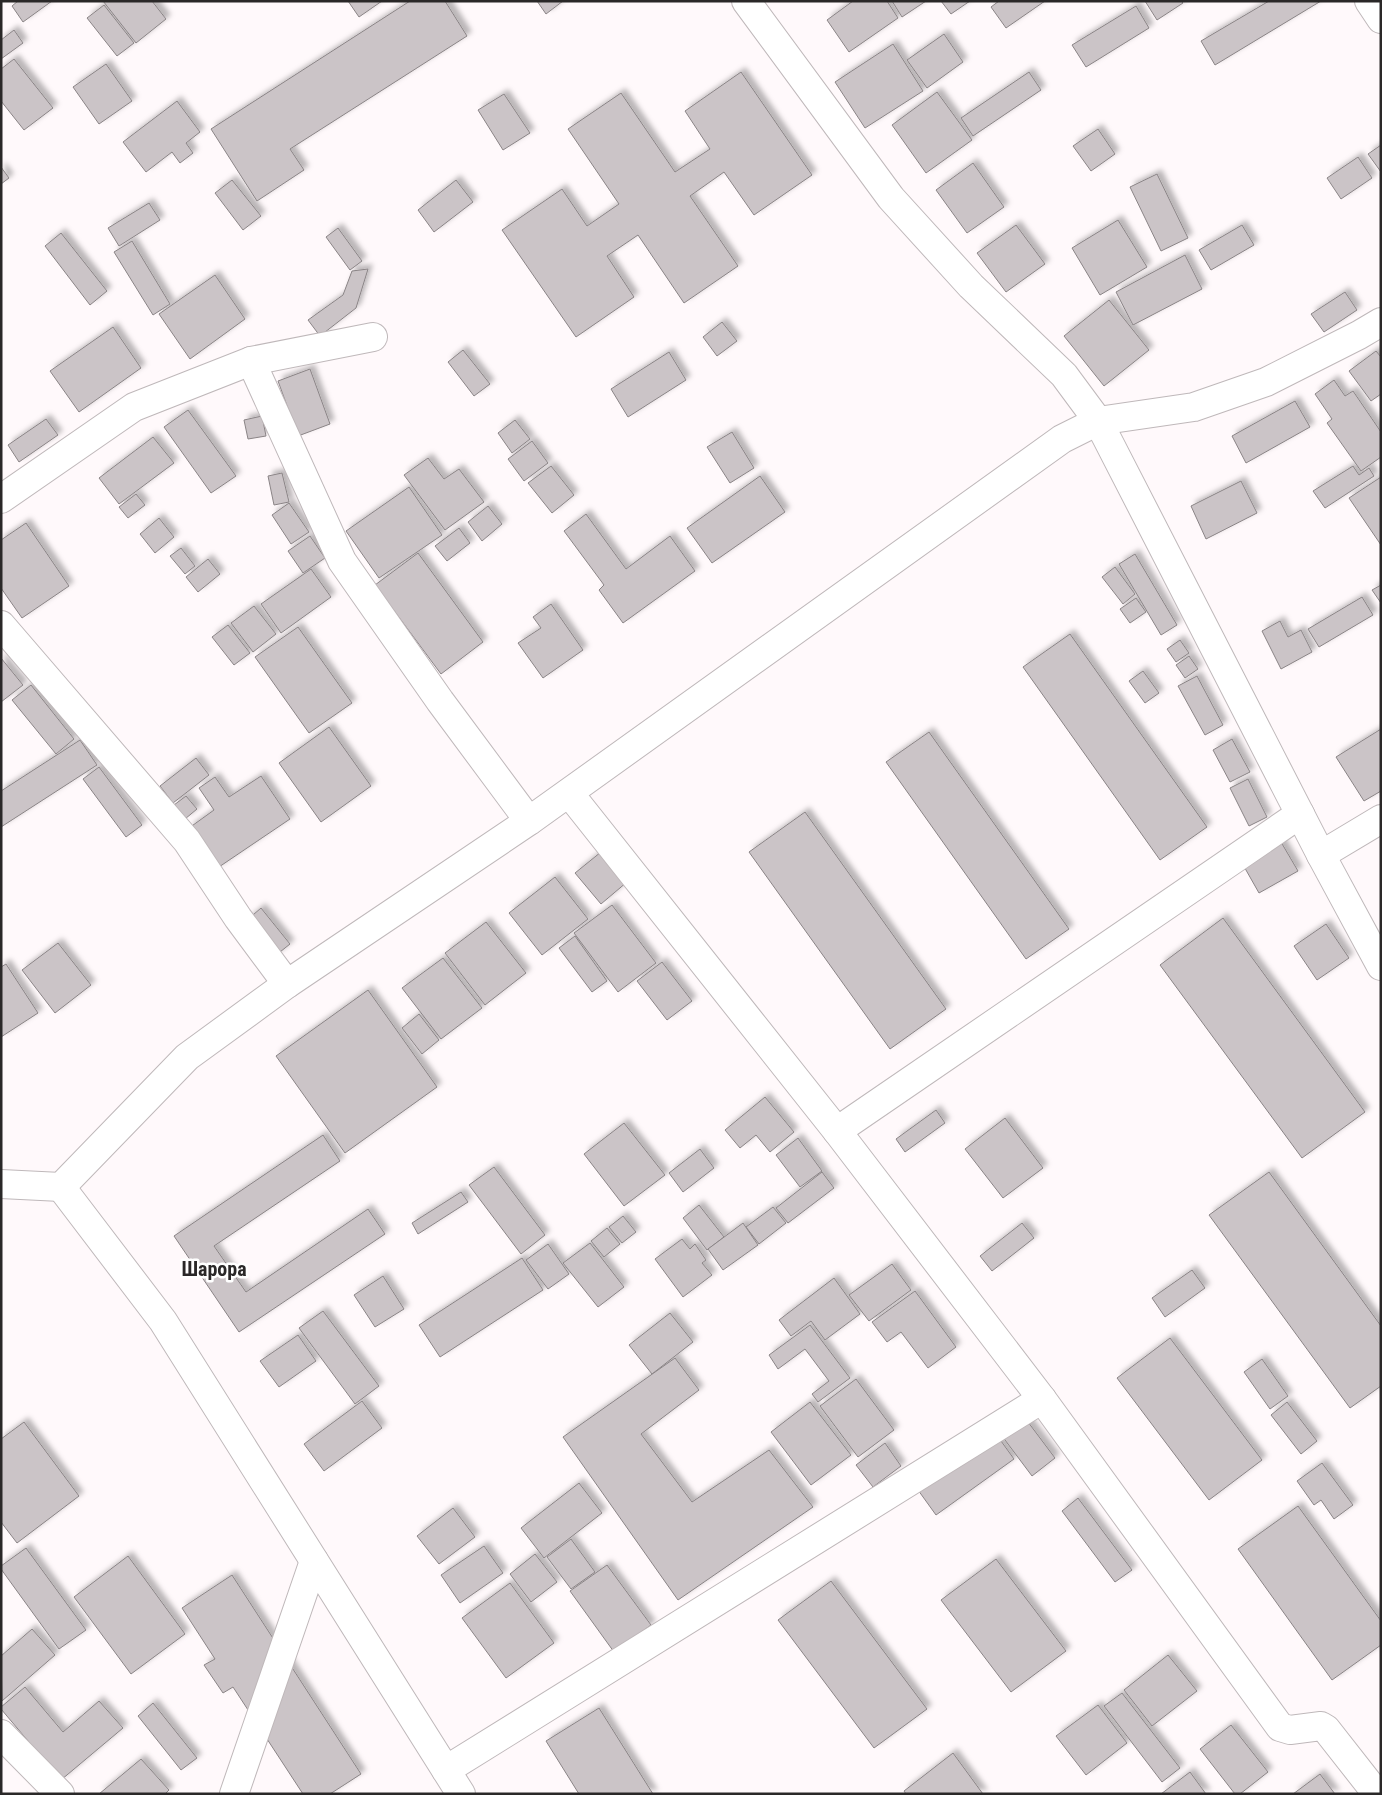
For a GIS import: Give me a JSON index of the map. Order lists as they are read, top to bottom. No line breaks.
{"districts":["Шарора"]}
